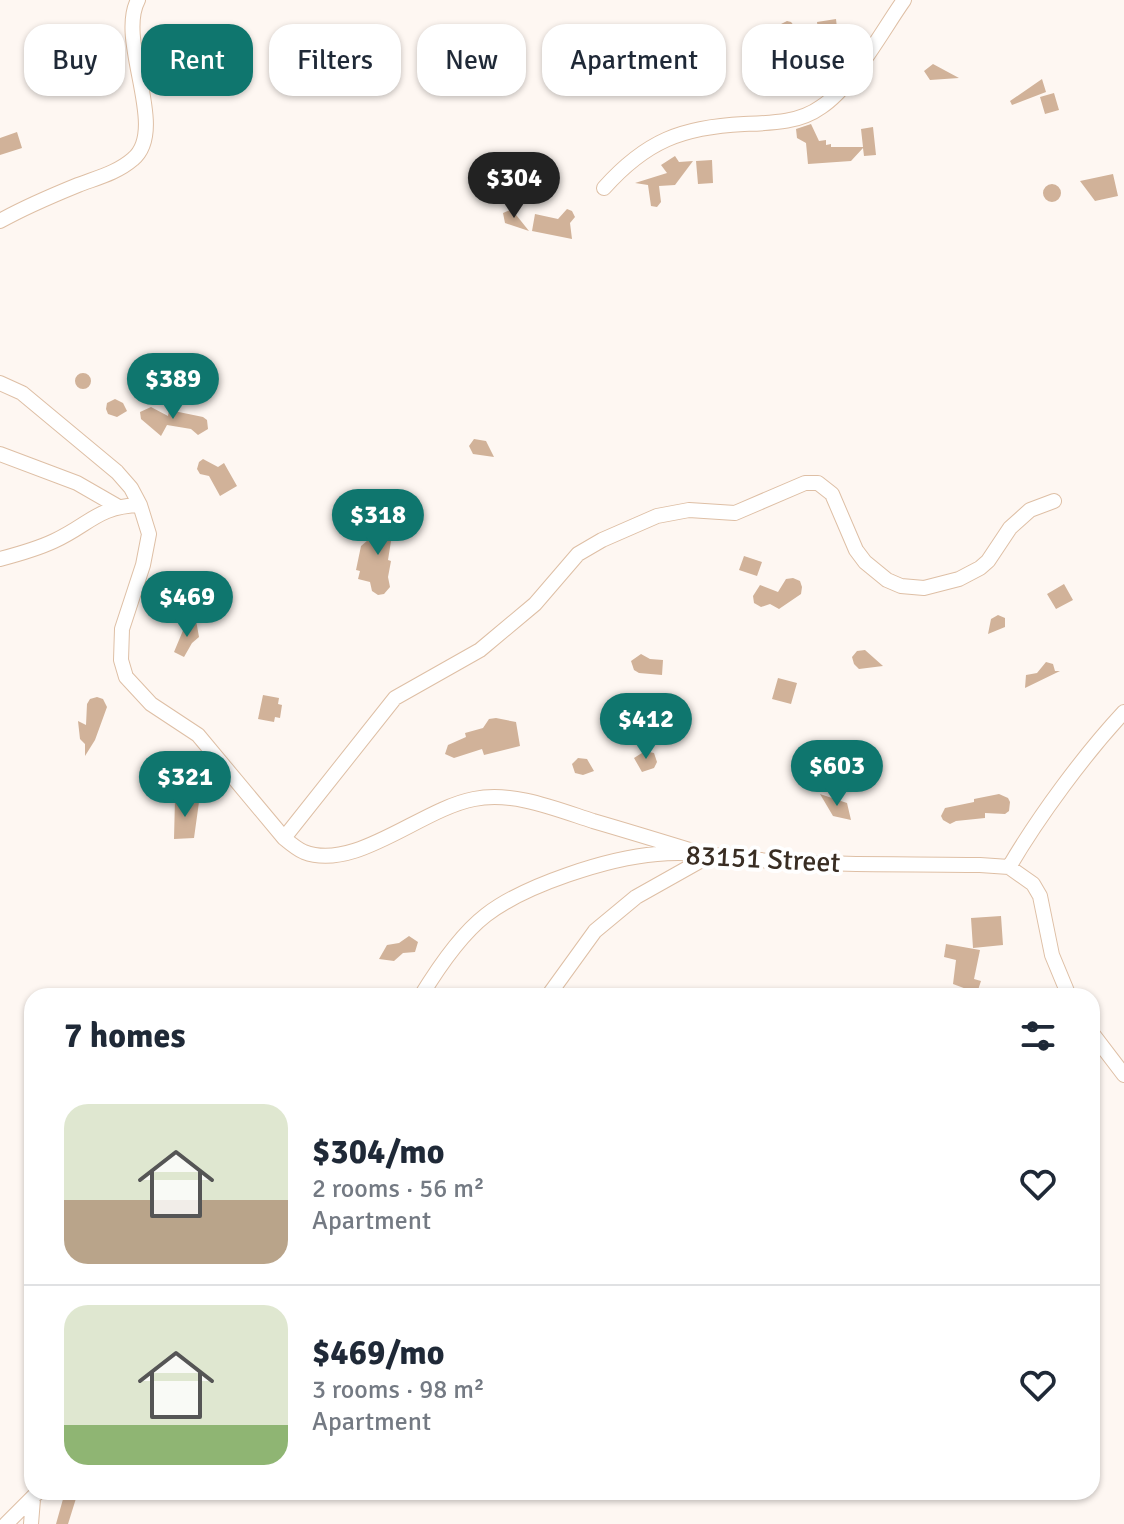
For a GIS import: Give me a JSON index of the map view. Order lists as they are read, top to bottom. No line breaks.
{"streets":{"street":["83151 Street"]},"page":{"chip":["Buy","Rent","Filters","New","Apartment","House"],"price":["$304","$389","$318","$469","$412","$603","$321"],"heading":"7 homes","list":[{"name":"$304/mo","note":"2 rooms · 56 m² · Apartment"},{"name":"$469/mo","note":"3 rooms · 98 m² · Apartment"}]}}
